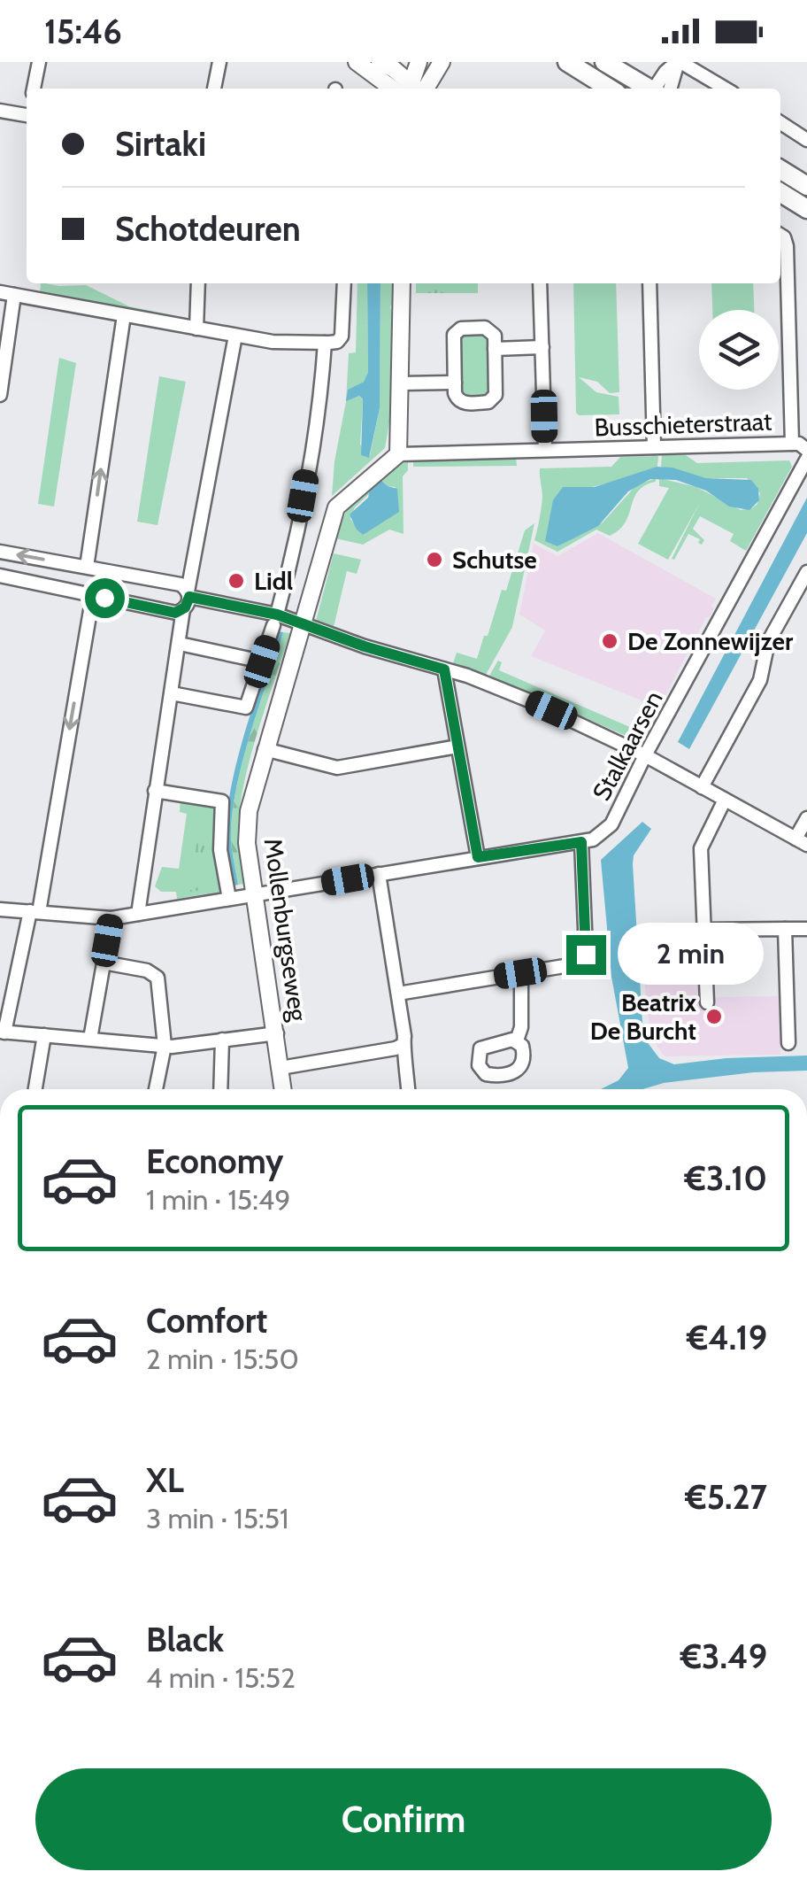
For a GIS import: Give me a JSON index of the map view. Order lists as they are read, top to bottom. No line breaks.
{"streets":{"street":["Busschieterstraat","Stalkaarsen","Mollenburgseweg"]},"crossings":[["Busschieterstraat","Mollenburgseweg"],["Stalkaarsen","Mollenburgseweg"]],"places":["Schutse","Lidl","De Zonnewijzer","Beatrix De Burcht"],"page":{"status":"15:46","banner":["Sirtaki","Schotdeuren"],"bubble":"2 min","list":[{"name":"Economy","note":"1 min · 15:49","value":"€3.10"},{"name":"Comfort","note":"2 min · 15:50","value":"€4.19"},{"name":"XL","note":"3 min · 15:51","value":"€5.27"},{"name":"Black","note":"4 min · 15:52","value":"€3.49"}],"buttons":"Confirm"}}
